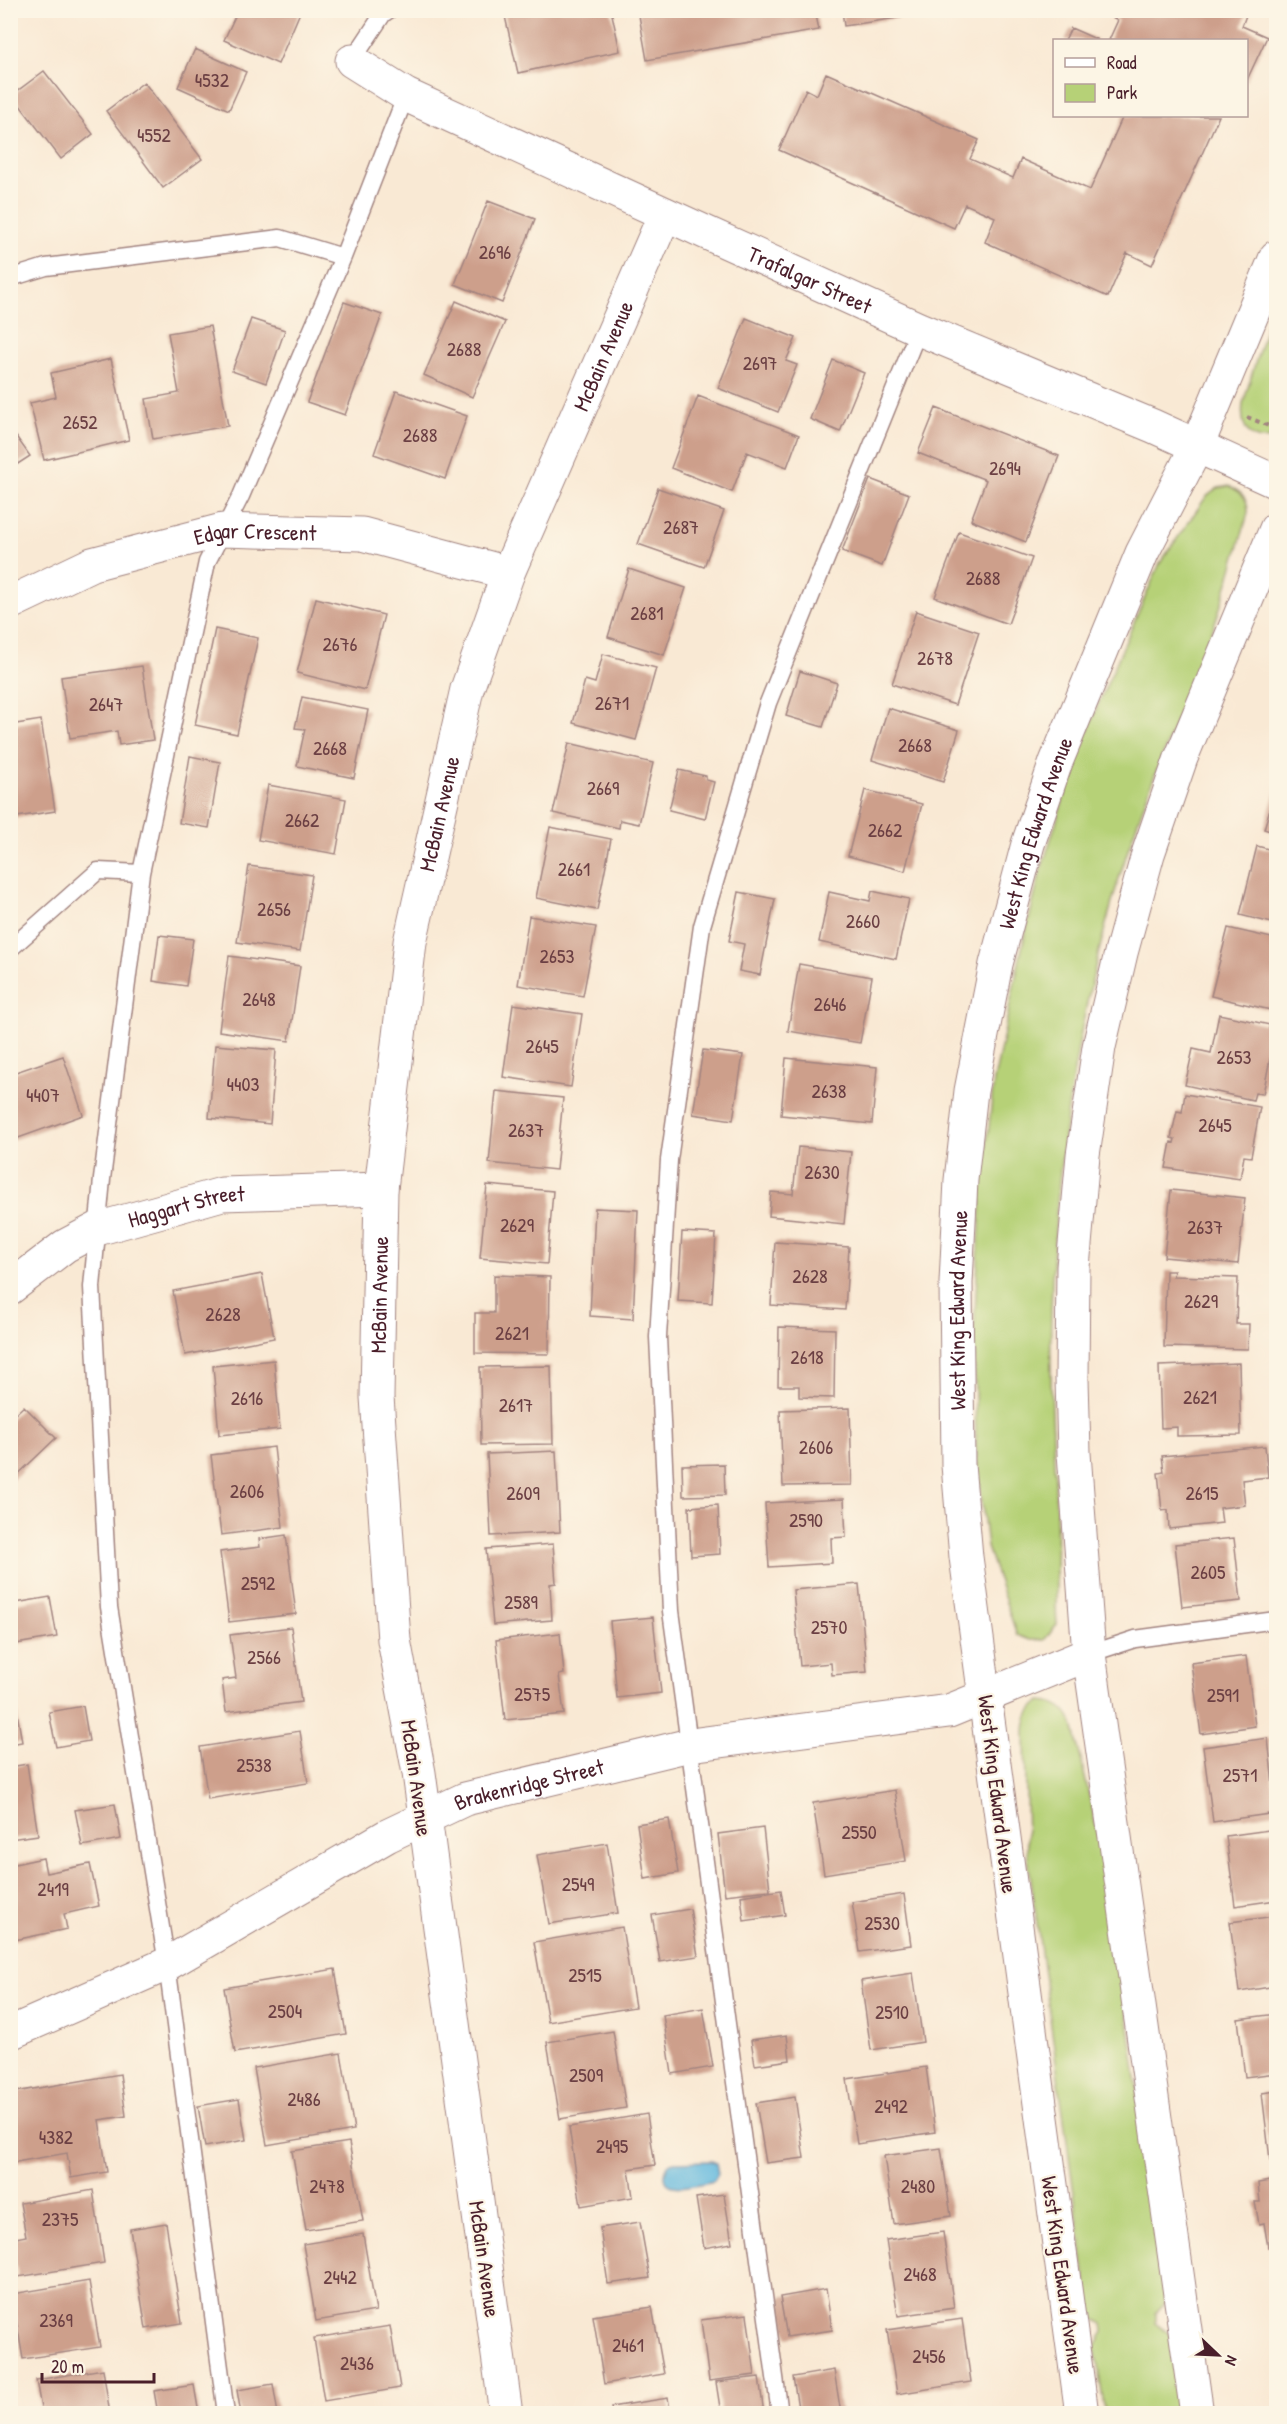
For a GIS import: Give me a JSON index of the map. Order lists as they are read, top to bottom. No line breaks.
{"streets":{"street":["Trafalgar Street","McBain Avenue","Edgar Crescent","West King Edward Avenue","Haggart Street","Brakenridge Street"]},"crossings":[["Trafalgar Street","McBain Avenue"],["Trafalgar Street","West King Edward Avenue"],["McBain Avenue","Edgar Crescent"],["McBain Avenue","Haggart Street"],["McBain Avenue","Brakenridge Street"],["West King Edward Avenue","Brakenridge Street"]],"house_numbers":["4532","4552","2696","2688","2697","2652","2688","2694","2687","2688","2681","2676","2678","2671","2647","2668","2668","2669","2662","2662","2661","2656","2660","2653","2648","2646","2645","2653","4403","2638","4407","2645","2637","2630","2629","2637","2628","2629","2628","2621","2618","2621","2616","2617","2606","2606","2609","2615","2590","2605","2592","2589","2570","2566","2575","2591","2538","2571","2550","2549","2419","2530","2515","2504","2510","2509","2486","2492","4382","2495","2478","2480","2375","2468","2442","2369","2461","2456","2436"],"legend":["Road","Park"],"scale_bar":"20 m","north":"bottom right"}
